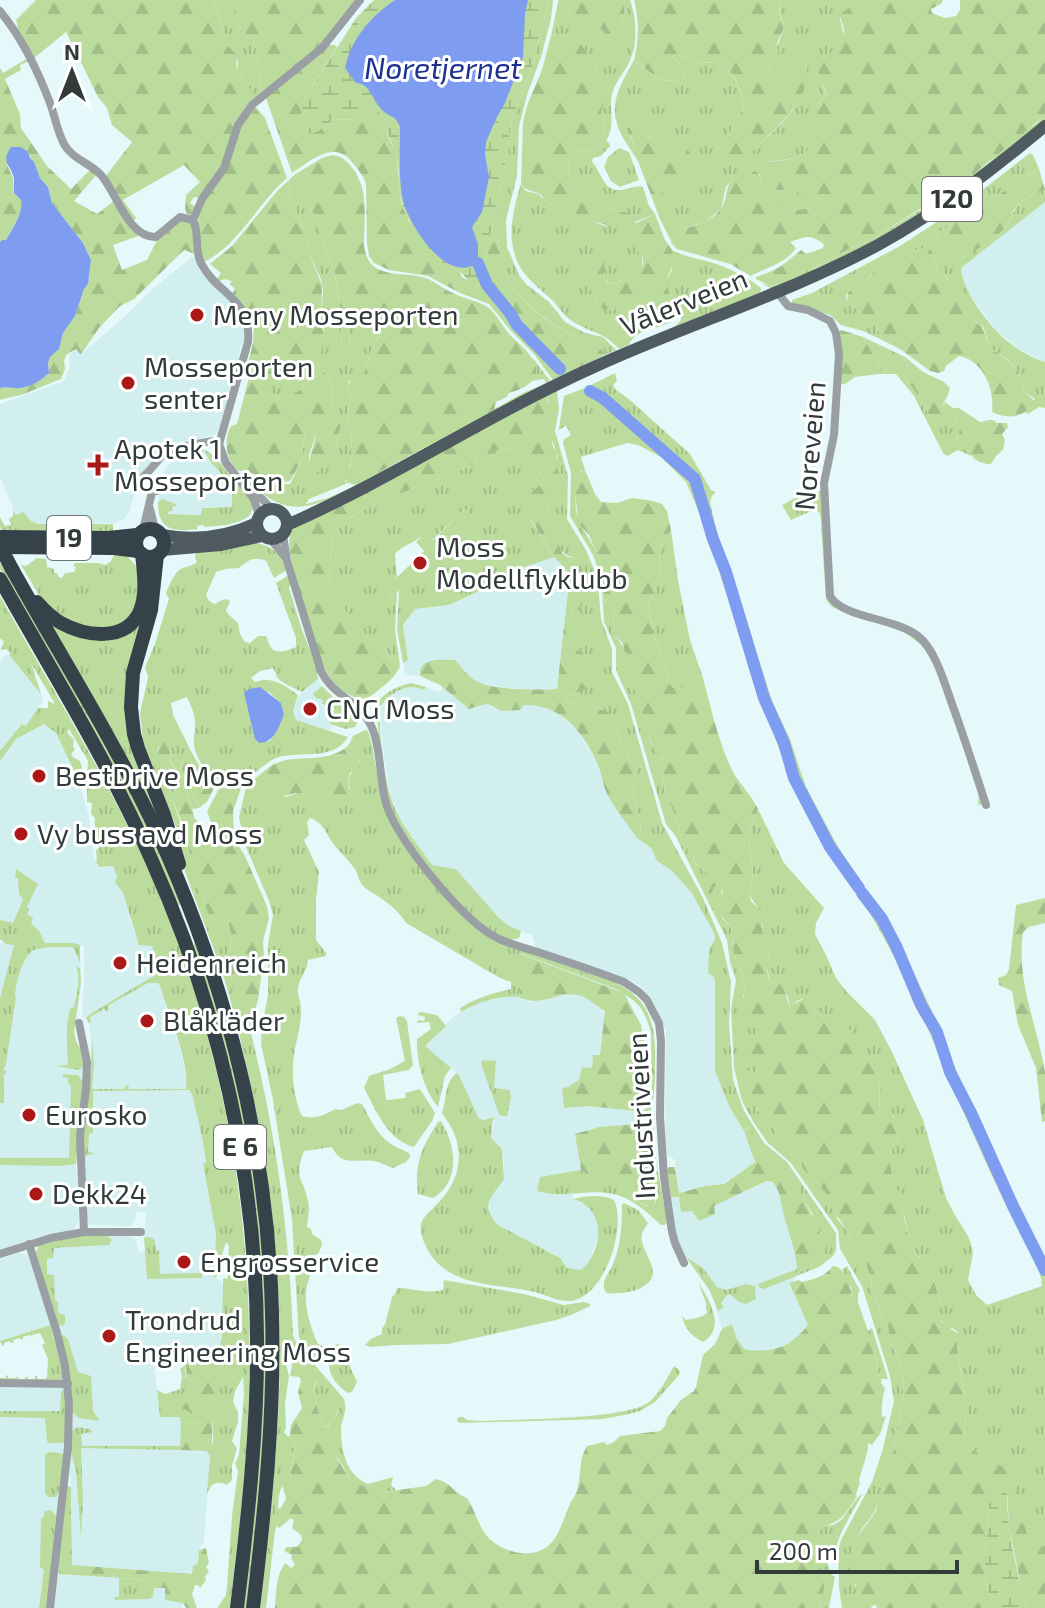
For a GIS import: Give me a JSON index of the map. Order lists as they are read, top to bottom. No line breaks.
{"streets":{"highway":["Vålerveien","19","E 6"],"main road":["120"],"street":["Noreveien","Industriveien"]},"crossings":[["120","Vålerveien"],["120","Industriveien"],["Vålerveien","Noreveien"],["Vålerveien","Industriveien"],["Vålerveien","E 6"]],"water":["Noretjernet"],"places":{"other":["Meny Mosseporten","Mosseporten senter","Moss Modellflyklubb","CNG Moss","BestDrive Moss","Vy buss avd Moss","Heidenreich","Blåkläder","Eurosko","Dekk24","Engrosservice","Trondrud Engineering Moss"],"health":["Apotek 1 Mosseporten"]},"scale_bar":"200 m","north":"top"}
